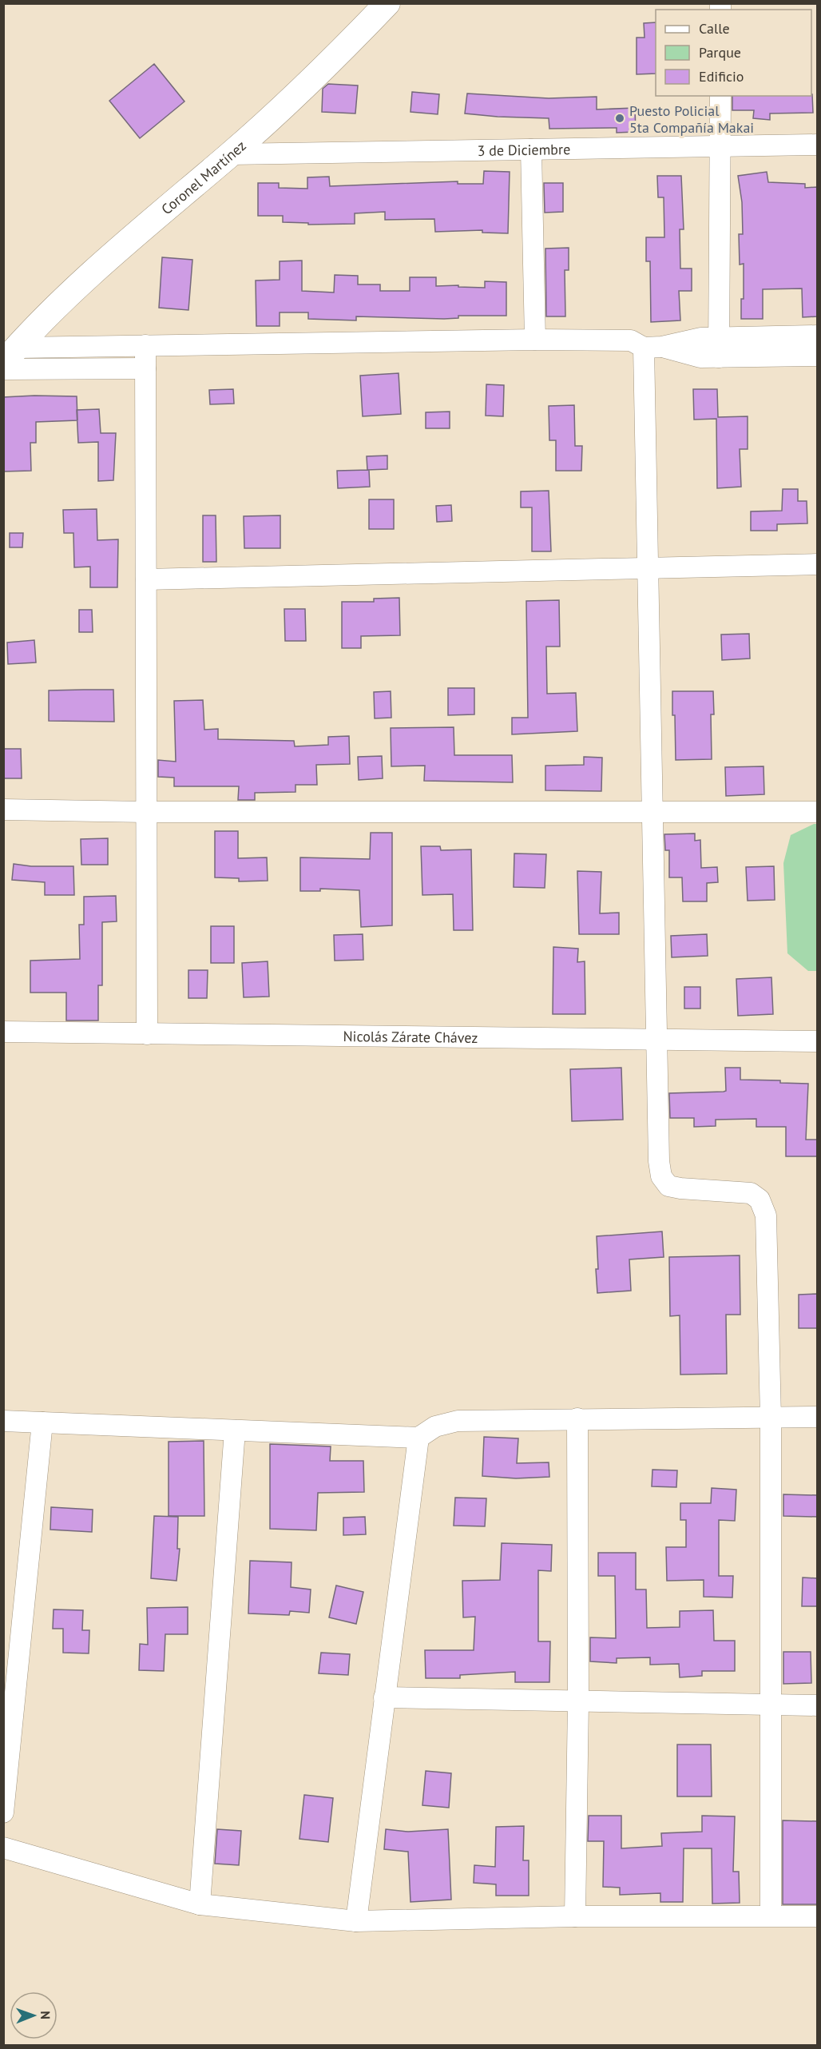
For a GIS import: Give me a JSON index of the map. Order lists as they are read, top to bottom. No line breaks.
{"streets":{"main road":["Coronel Martínez"],"street":["3 de Diciembre","Nicolás Zárate Chávez"]},"crossings":[["3 de Diciembre","Coronel Martínez"]],"places":["Puesto Policial 5ta Compañía Makai"],"legend":["Calle","Parque","Edificio"],"north":"right"}
